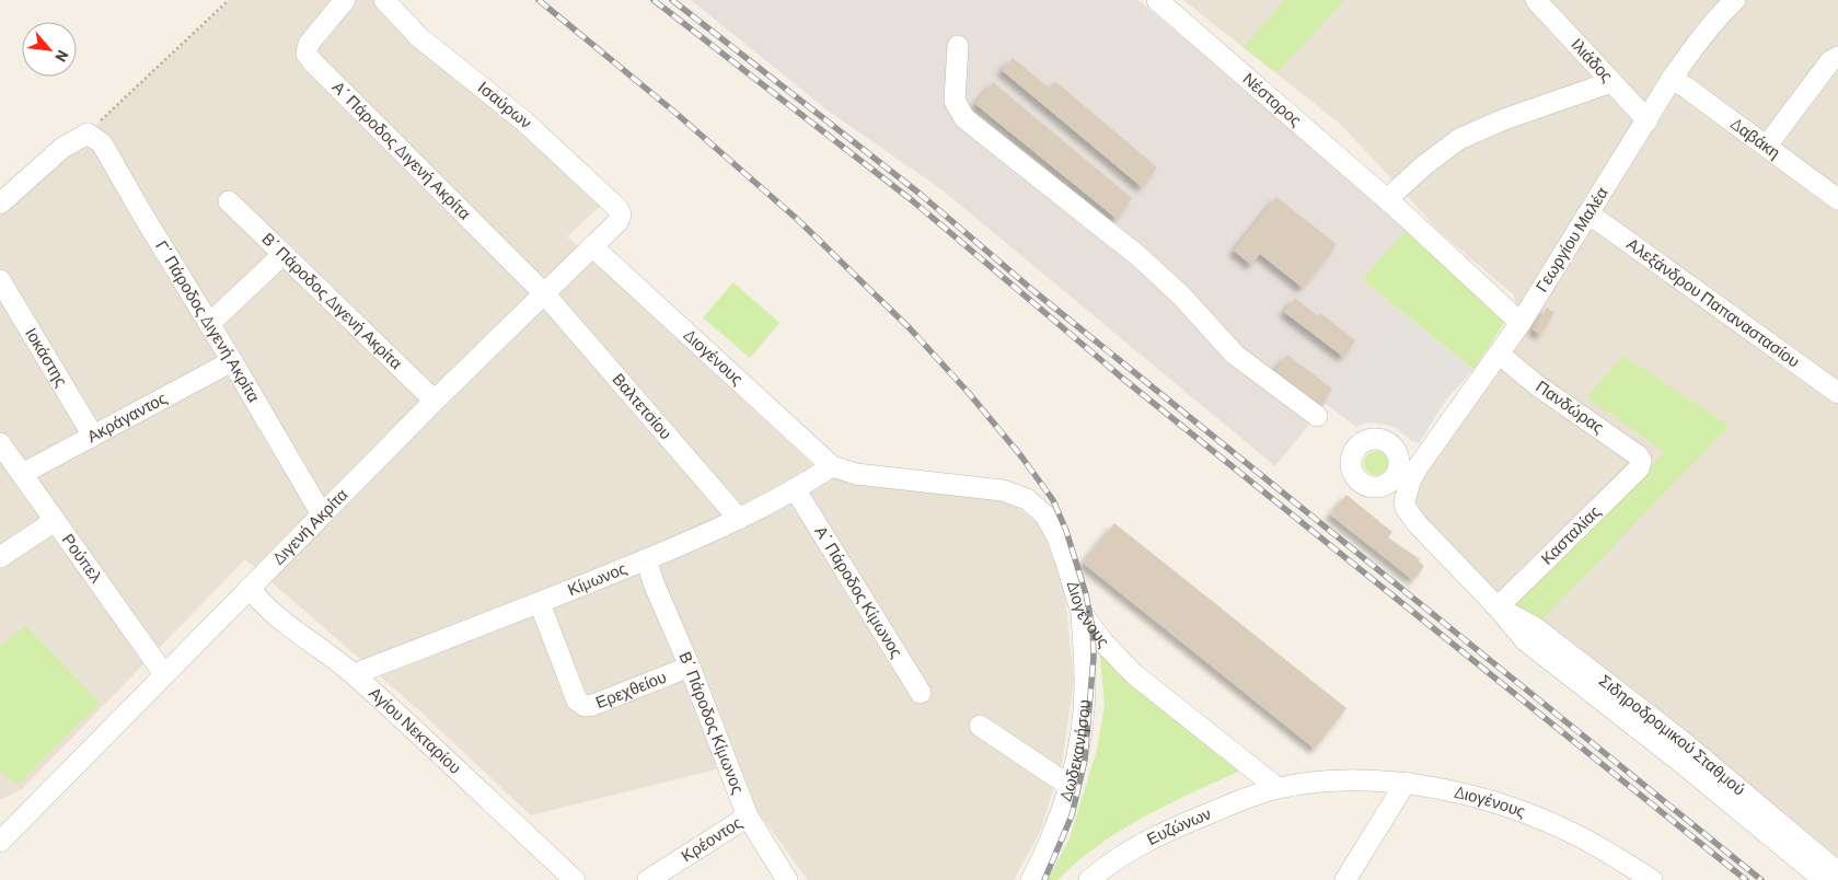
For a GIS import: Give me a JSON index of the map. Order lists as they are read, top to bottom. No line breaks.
{"streets":{"street":["Ιλιάδος","Νέστορος","Ισαύρων","Δαβάκη","Α΄ Πάροδος Διγενή Ακρίτα","Γεωργίου Μαλέα","Β΄ Πάροδος Διγενή Ακρίτα","Αλεξάνδρου Παπαναστασίου","Γ΄ Πάροδος Διγενή Ακρίτα","Διογένους","Ιοκάστης","Βαλτετσίου","Πανδώρας","Ακράγαντος","Διγενή Ακρίτα","Κασταλίας","Ρούπελ","Κίμωνος","Α΄ Πάροδος Κίμωνος","Ερεχθείου","Β΄ Πάροδος Κίμωνος","Αγίου Νεκταρίου","Σιδηροδρομικού Σταθμού","Δωδεκανήσου","Ευζώνων","Κρέοντος"]},"crossings":[["Ιλιάδος","Γεωργίου Μαλέα"],["Νέστορος","Γεωργίου Μαλέα"],["Ισαύρων","Διγενή Ακρίτα"],["Δαβάκη","Γεωργίου Μαλέα"],["Α΄ Πάροδος Διγενή Ακρίτα","Βαλτετσίου"],["Α΄ Πάροδος Διγενή Ακρίτα","Διγενή Ακρίτα"],["Γεωργίου Μαλέα","Αλεξάνδρου Παπαναστασίου"],["Γεωργίου Μαλέα","Πανδώρας"],["Γεωργίου Μαλέα","Σιδηροδρομικού Σταθμού"],["Β΄ Πάροδος Διγενή Ακρίτα","Διγενή Ακρίτα"],["Γ΄ Πάροδος Διγενή Ακρίτα","Ακράγαντος"],["Γ΄ Πάροδος Διγενή Ακρίτα","Διγενή Ακρίτα"],["Διογένους","Διγενή Ακρίτα"],["Διογένους","Κίμωνος"],["Διογένους","Δωδεκανήσου"],["Διογένους","Ευζώνων"],["Ιοκάστης","Ακράγαντος"],["Βαλτετσίου","Διγενή Ακρίτα"],["Βαλτετσίου","Κίμωνος"],["Πανδώρας","Κασταλίας"],["Ακράγαντος","Ρούπελ"],["Διγενή Ακρίτα","Ρούπελ"],["Διγενή Ακρίτα","Αγίου Νεκταρίου"],["Κασταλίας","Σιδηροδρομικού Σταθμού"],["Κίμωνος","Α΄ Πάροδος Κίμωνος"],["Κίμωνος","Ερεχθείου"],["Κίμωνος","Β΄ Πάροδος Κίμωνος"],["Κίμωνος","Αγίου Νεκταρίου"],["Ερεχθείου","Β΄ Πάροδος Κίμωνος"],["Β΄ Πάροδος Κίμωνος","Κρέοντος"]],"north":"bottom right"}
